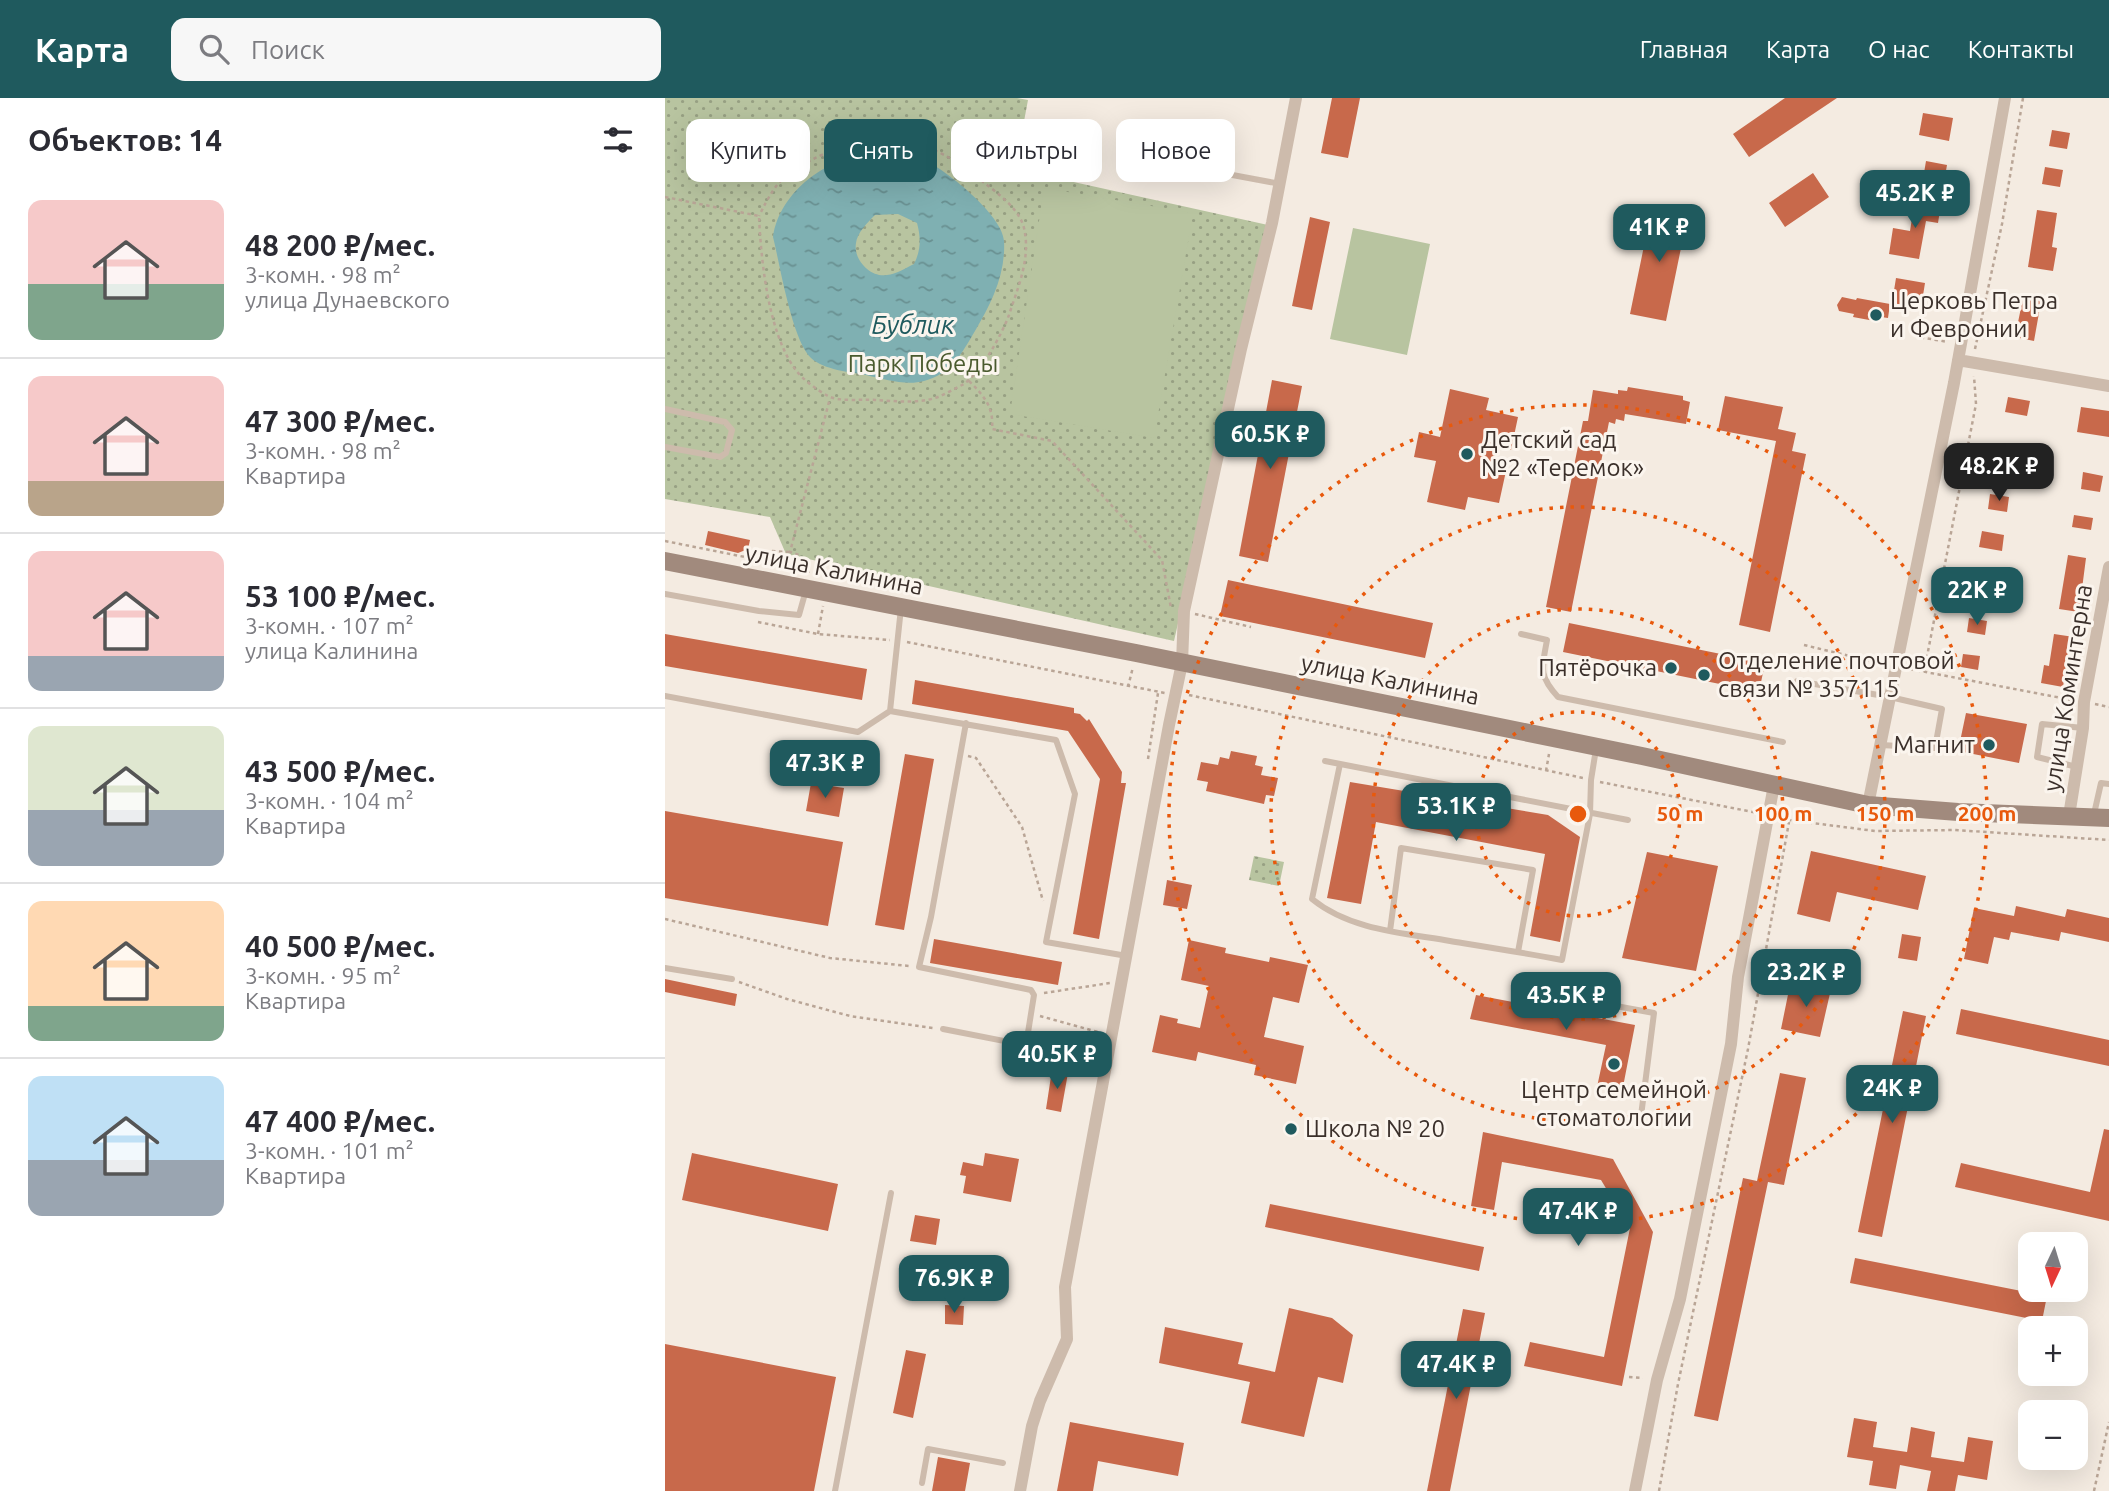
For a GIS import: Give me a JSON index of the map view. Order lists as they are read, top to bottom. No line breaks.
{"streets":{"main road":["улица Калинина"],"street":["улица Коминтерна"]},"crossings":[["улица Калинина","улица Коминтерна"]],"water":["Бублик"],"parks":["Парк Победы"],"places":["Церковь Петра и Февронии","Детский сад №2 «Теремок»","Пятёрочка","Отделение почтовой связи № 357115","Магнит","Центр cемейной cтоматологии","Школа № 20"],"north":"bottom","page":{"header":"Карта","search":"Поиск","nav":["Главная","Карта","О нас","Контакты"],"heading":"Объектов: 14","chip":["Купить","Снять","Фильтры","Новое"],"price":["45.2K ₽","41K ₽","60.5K ₽","48.2K ₽","22K ₽","47.3K ₽","53.1K ₽","23.2K ₽","43.5K ₽","40.5K ₽","24K ₽","47.4K ₽","76.9K ₽","47.4K ₽"],"list":[{"name":"48 200 ₽/мес.","note":"3-комн. · 98 m² · улица Дунаевского"},{"name":"47 300 ₽/мес.","note":"3-комн. · 98 m² · Квартира"},{"name":"53 100 ₽/мес.","note":"3-комн. · 107 m² · улица Калинина"},{"name":"43 500 ₽/мес.","note":"3-комн. · 104 m² · Квартира"},{"name":"40 500 ₽/мес.","note":"3-комн. · 95 m² · Квартира"},{"name":"47 400 ₽/мес.","note":"3-комн. · 101 m² · Квартира"}],"map_buttons":["+","−"]},"rings":["50 m","100 m","150 m","200 m"]}
